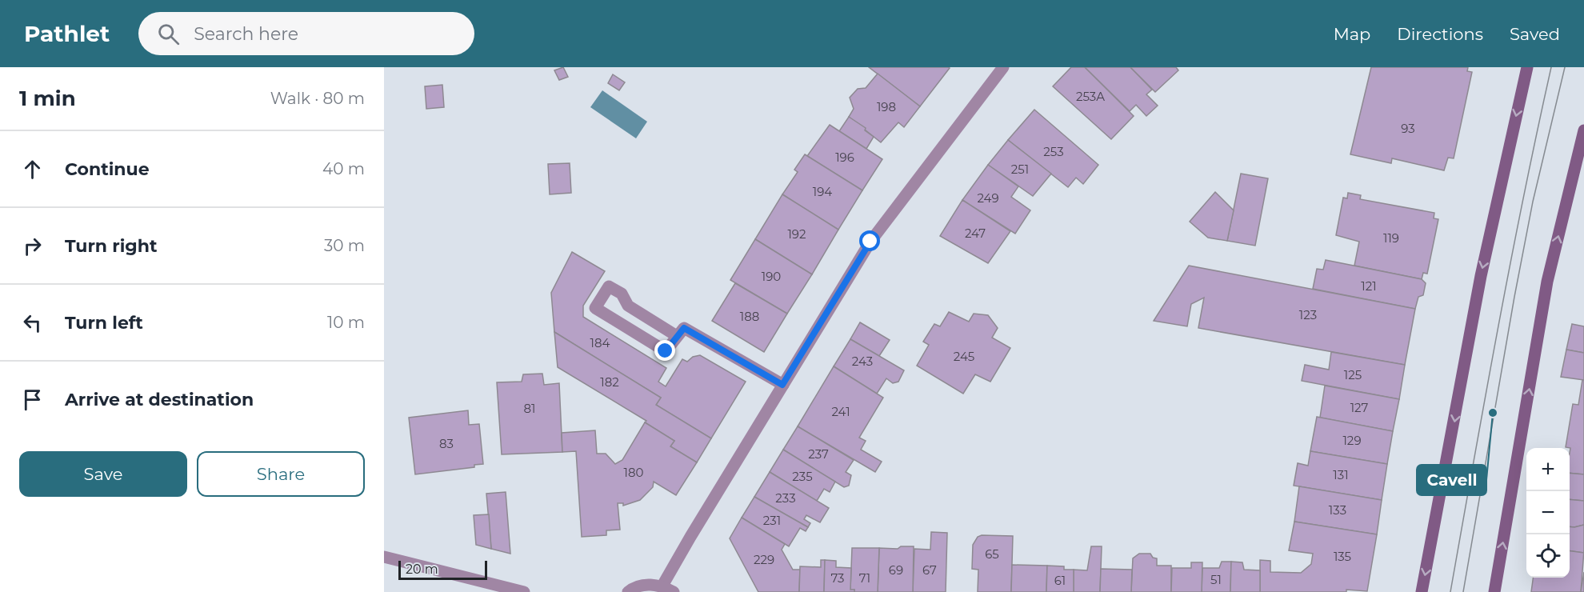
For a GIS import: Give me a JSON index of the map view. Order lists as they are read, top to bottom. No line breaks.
{"places":["Cavell"],"house_numbers":["253A","198","93","253","196","251","194","249","247","192","119","190","121","123","188","184","245","243","125","182","127","81","241","129","83","237","180","131","235","233","133","231","65","135","229","69","67","73","71","51","61"],"scale_bar":"20 m","page":{"header":"Pathlet","search":"Search here","nav":["Map","Directions","Saved"],"heading":["1 min","Walk · 80 m"],"list":[["Continue","40 m"],["Turn right","30 m"],["Turn left","10 m"],"Arrive at destination"],"buttons":["Save","Share"],"map_buttons":["+","−"],"scale":"20 m"}}
